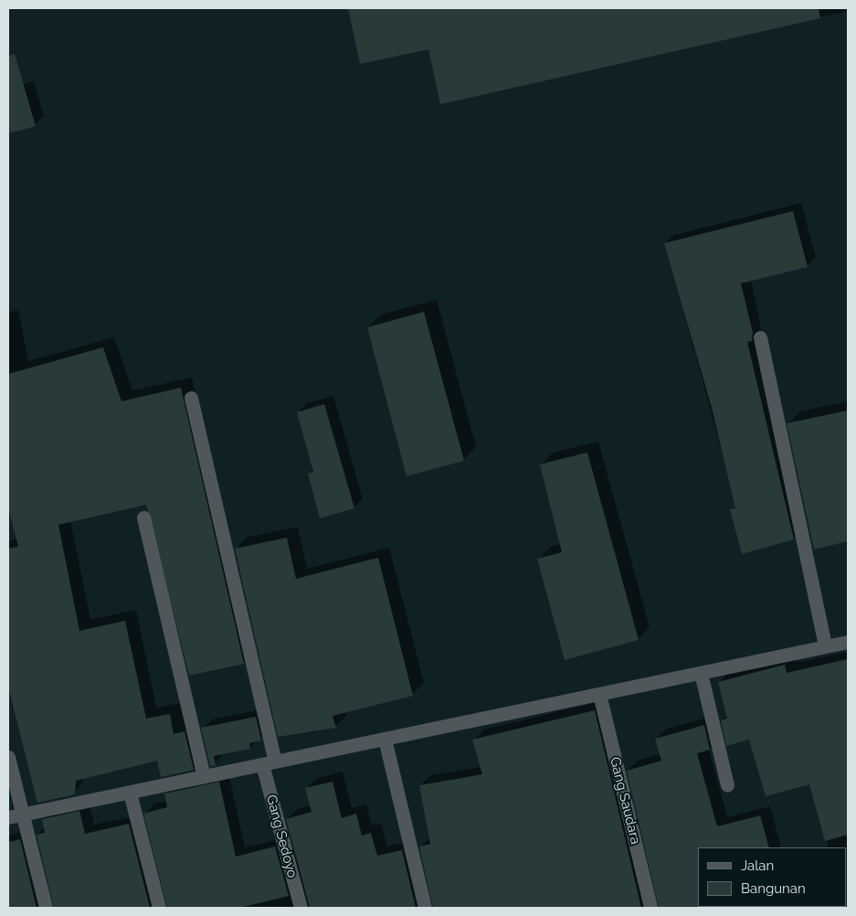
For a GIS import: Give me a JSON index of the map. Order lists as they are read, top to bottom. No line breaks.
{"streets":{"street":["Gang Saudara","Gang Sedoyo"]},"legend":["Jalan","Bangunan"]}
